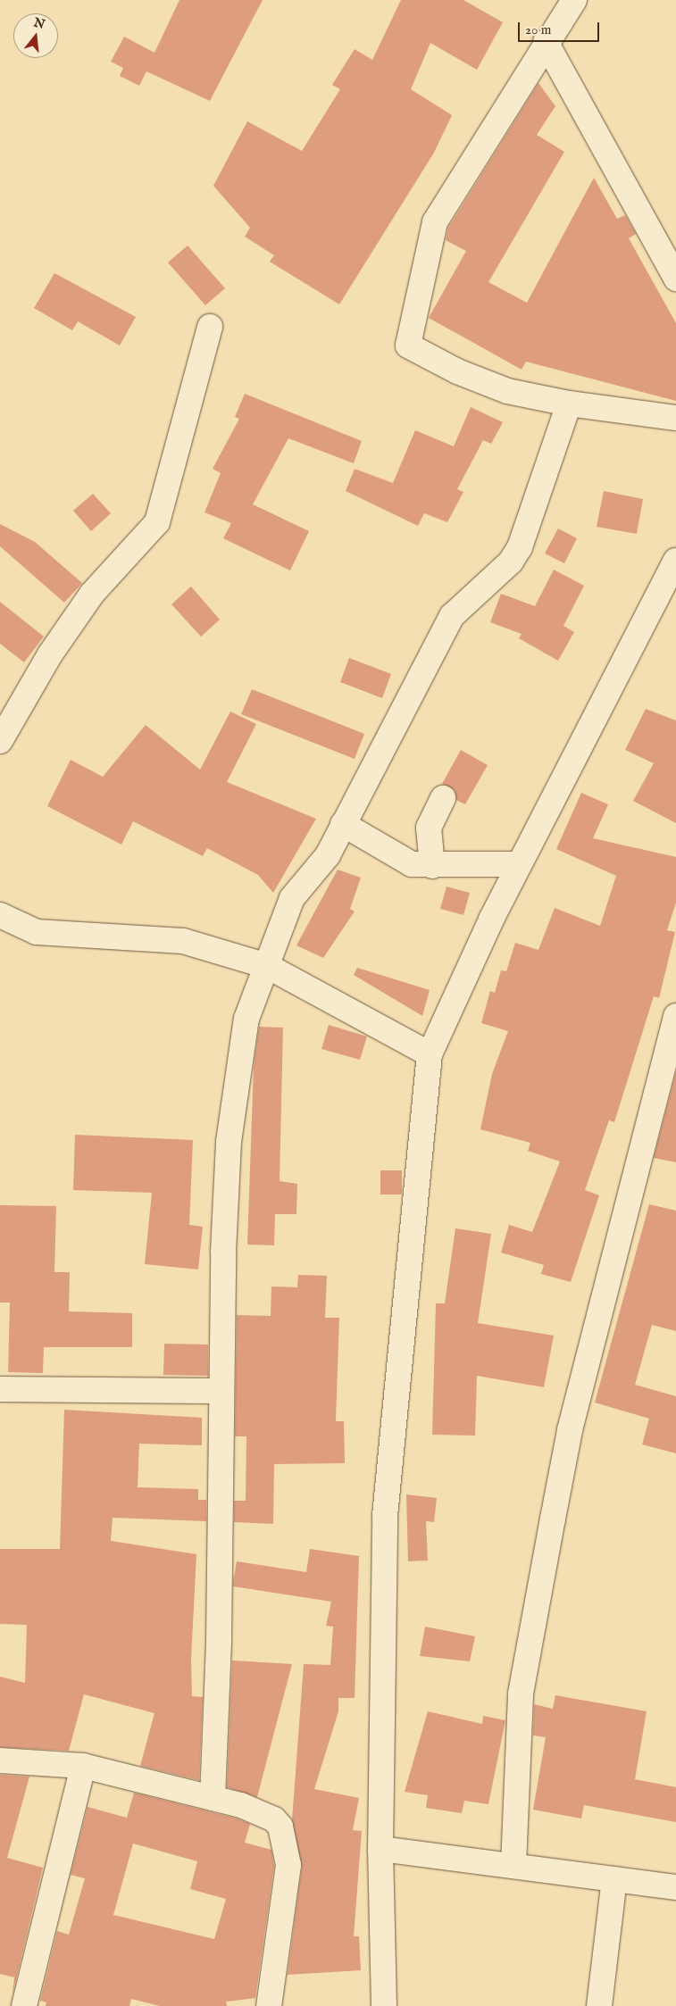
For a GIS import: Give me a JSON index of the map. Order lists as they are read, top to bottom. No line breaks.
{"scale_bar":"20 m","north":"top"}
